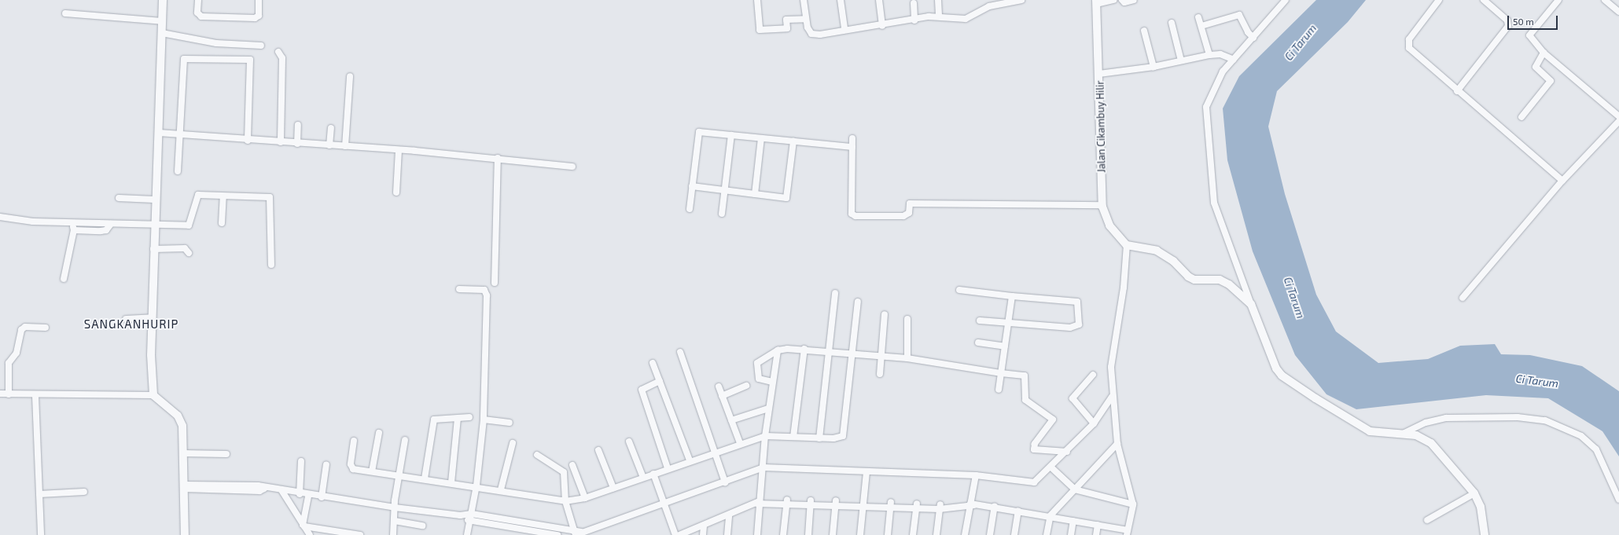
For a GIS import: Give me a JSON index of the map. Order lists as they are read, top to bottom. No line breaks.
{"streets":{"street":["Jalan Cikambuy Hilir"]},"districts":["SANGKANHURIP"],"water":["Ci Tarum"],"scale_bar":"50 m"}
